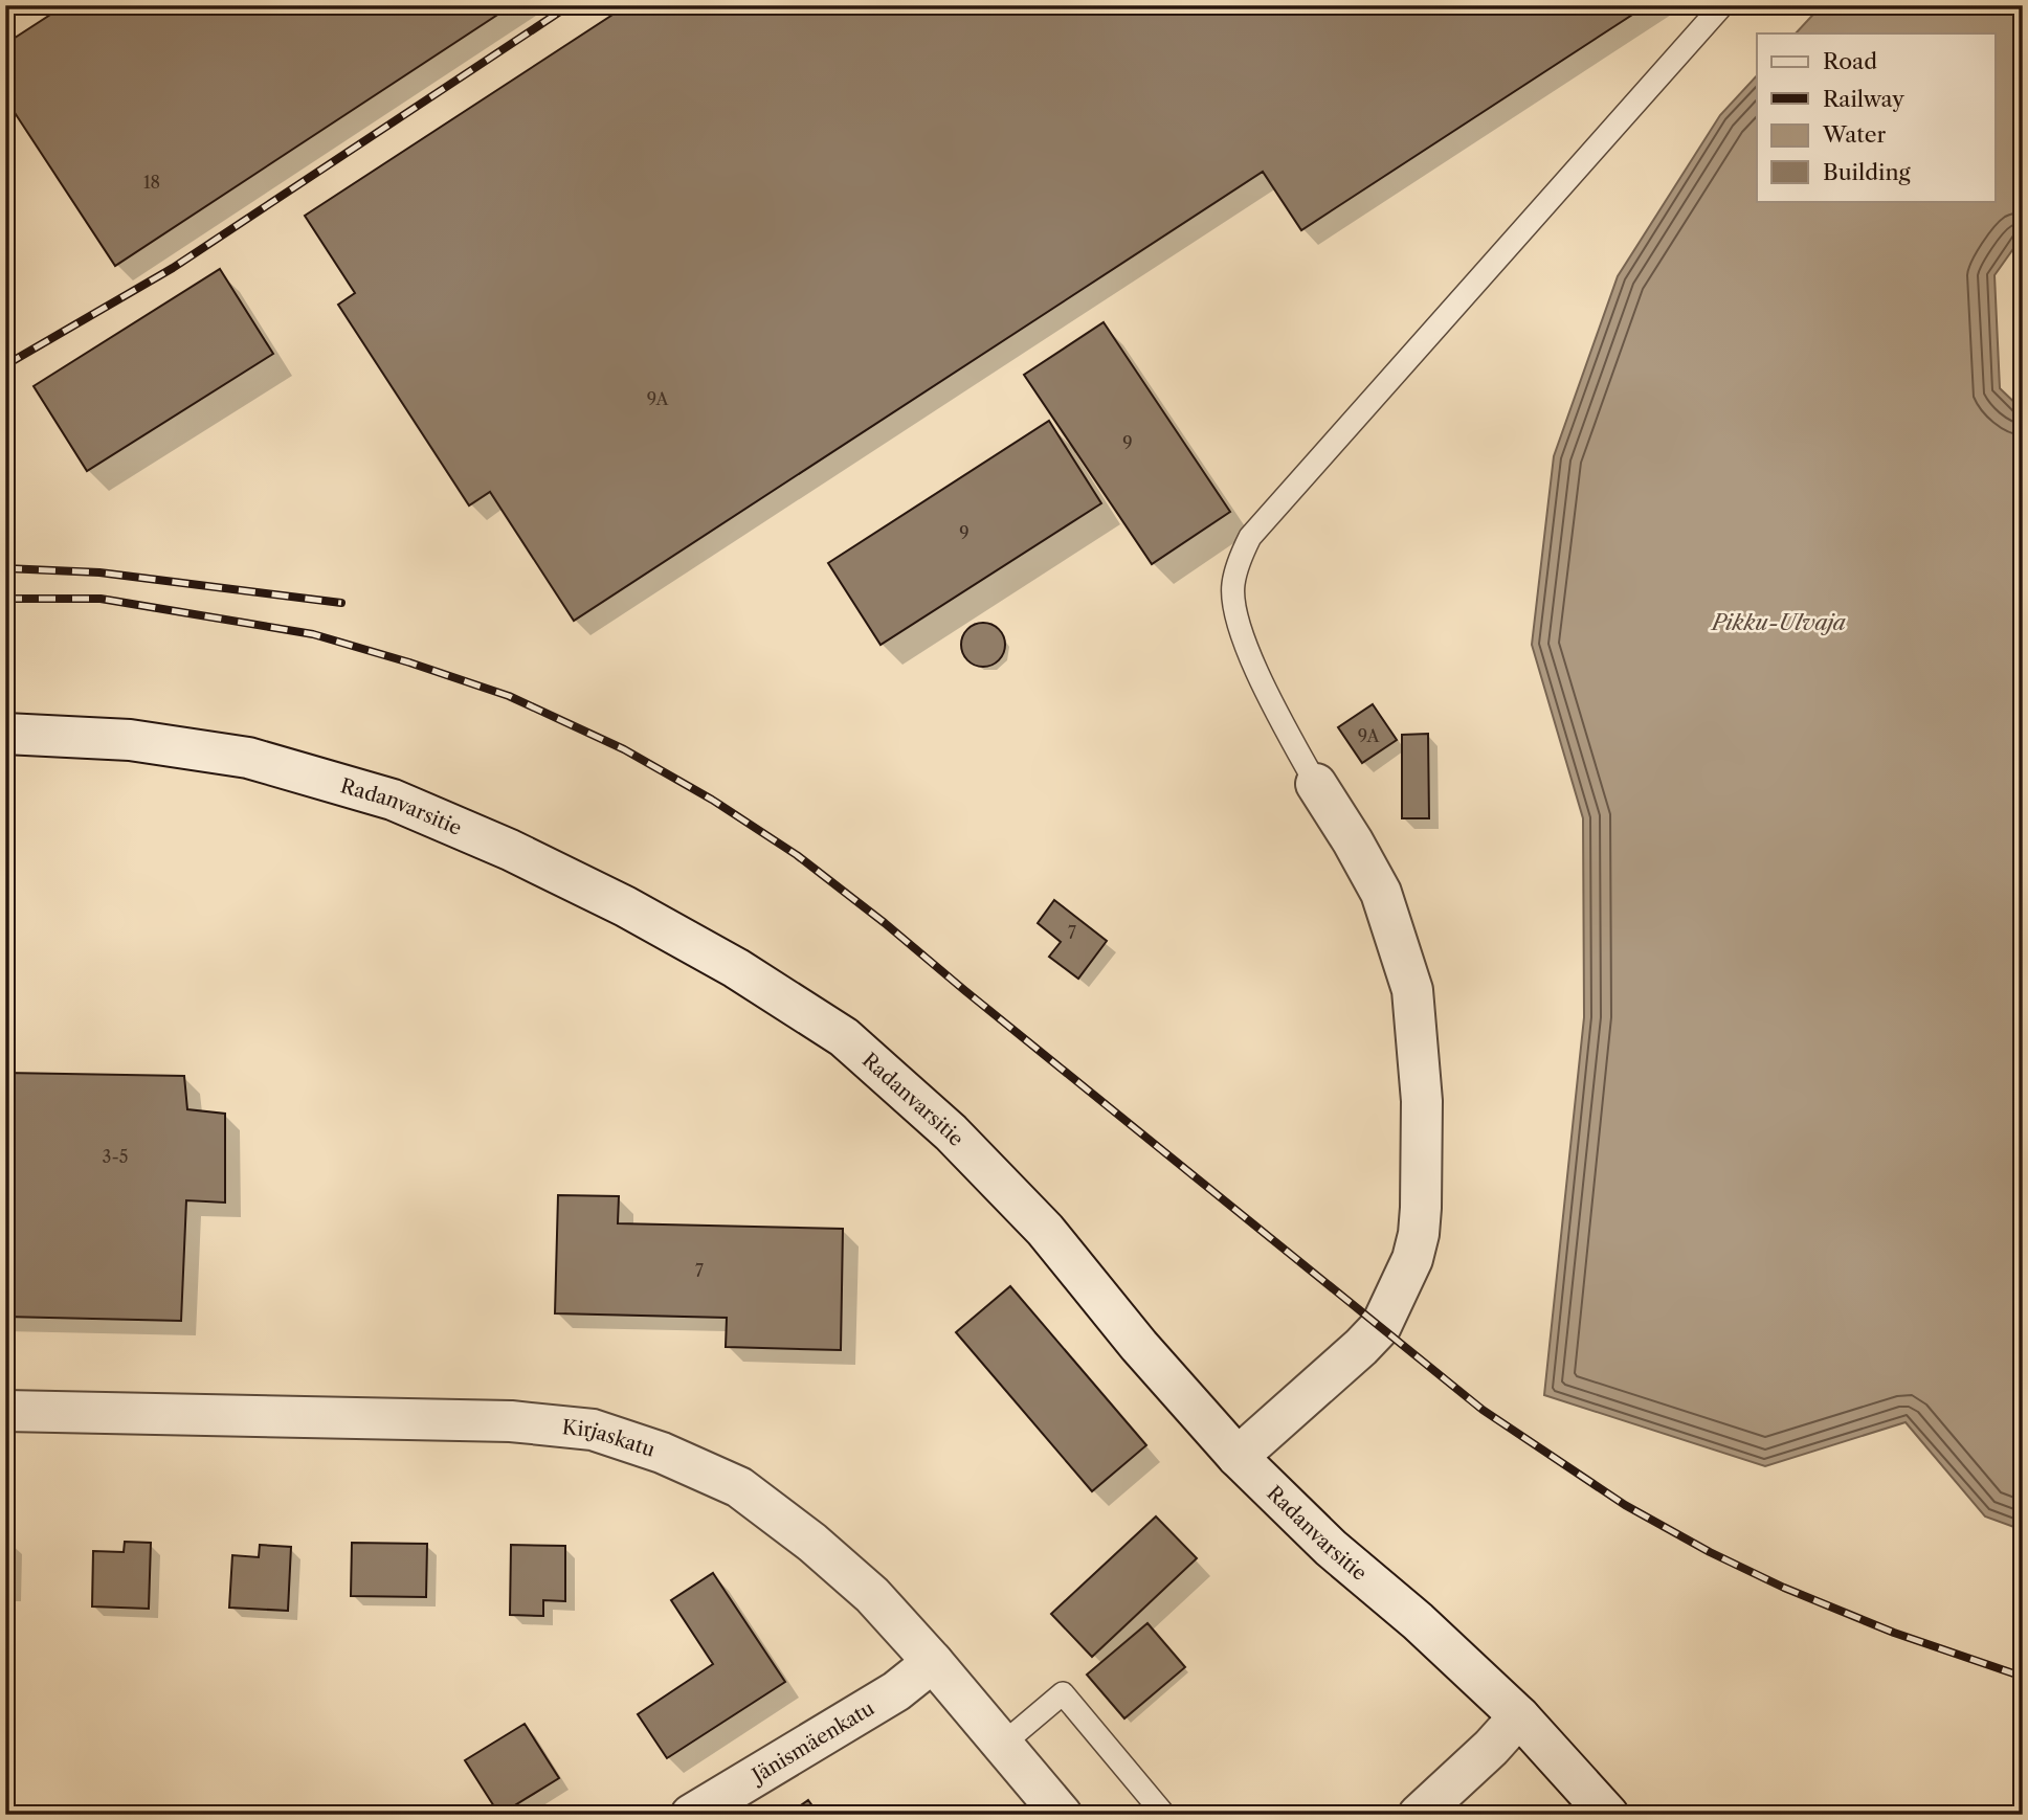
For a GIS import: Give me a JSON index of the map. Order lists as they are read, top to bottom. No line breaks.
{"streets":{"street":["Radanvarsitie","Kirjaskatu","Jänismäenkatu"]},"crossings":[["Kirjaskatu","Jänismäenkatu"]],"water":["Pikku-Ulvaja"],"house_numbers":["18","9A","9","9","9A","7","3-5","7"],"legend":["Road","Railway","Water","Building"]}
